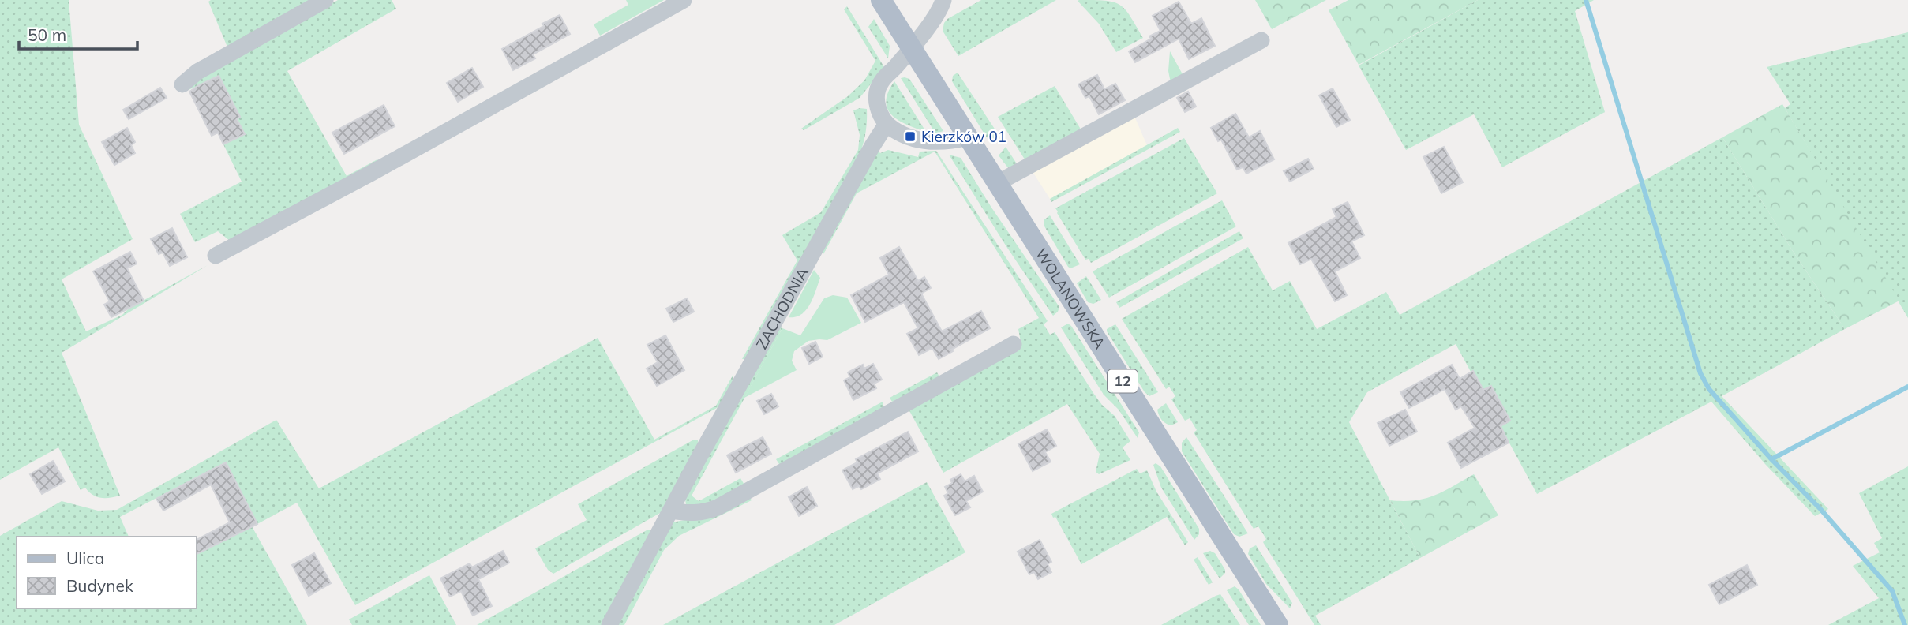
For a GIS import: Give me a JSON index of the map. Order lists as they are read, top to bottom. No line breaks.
{"streets":{"main road":["WOLANOWSKA","12"],"street":["ZACHODNIA"]},"places":{"transit":["Kierzków 01"]},"legend":["Ulica","Budynek"],"scale_bar":"50 m"}
